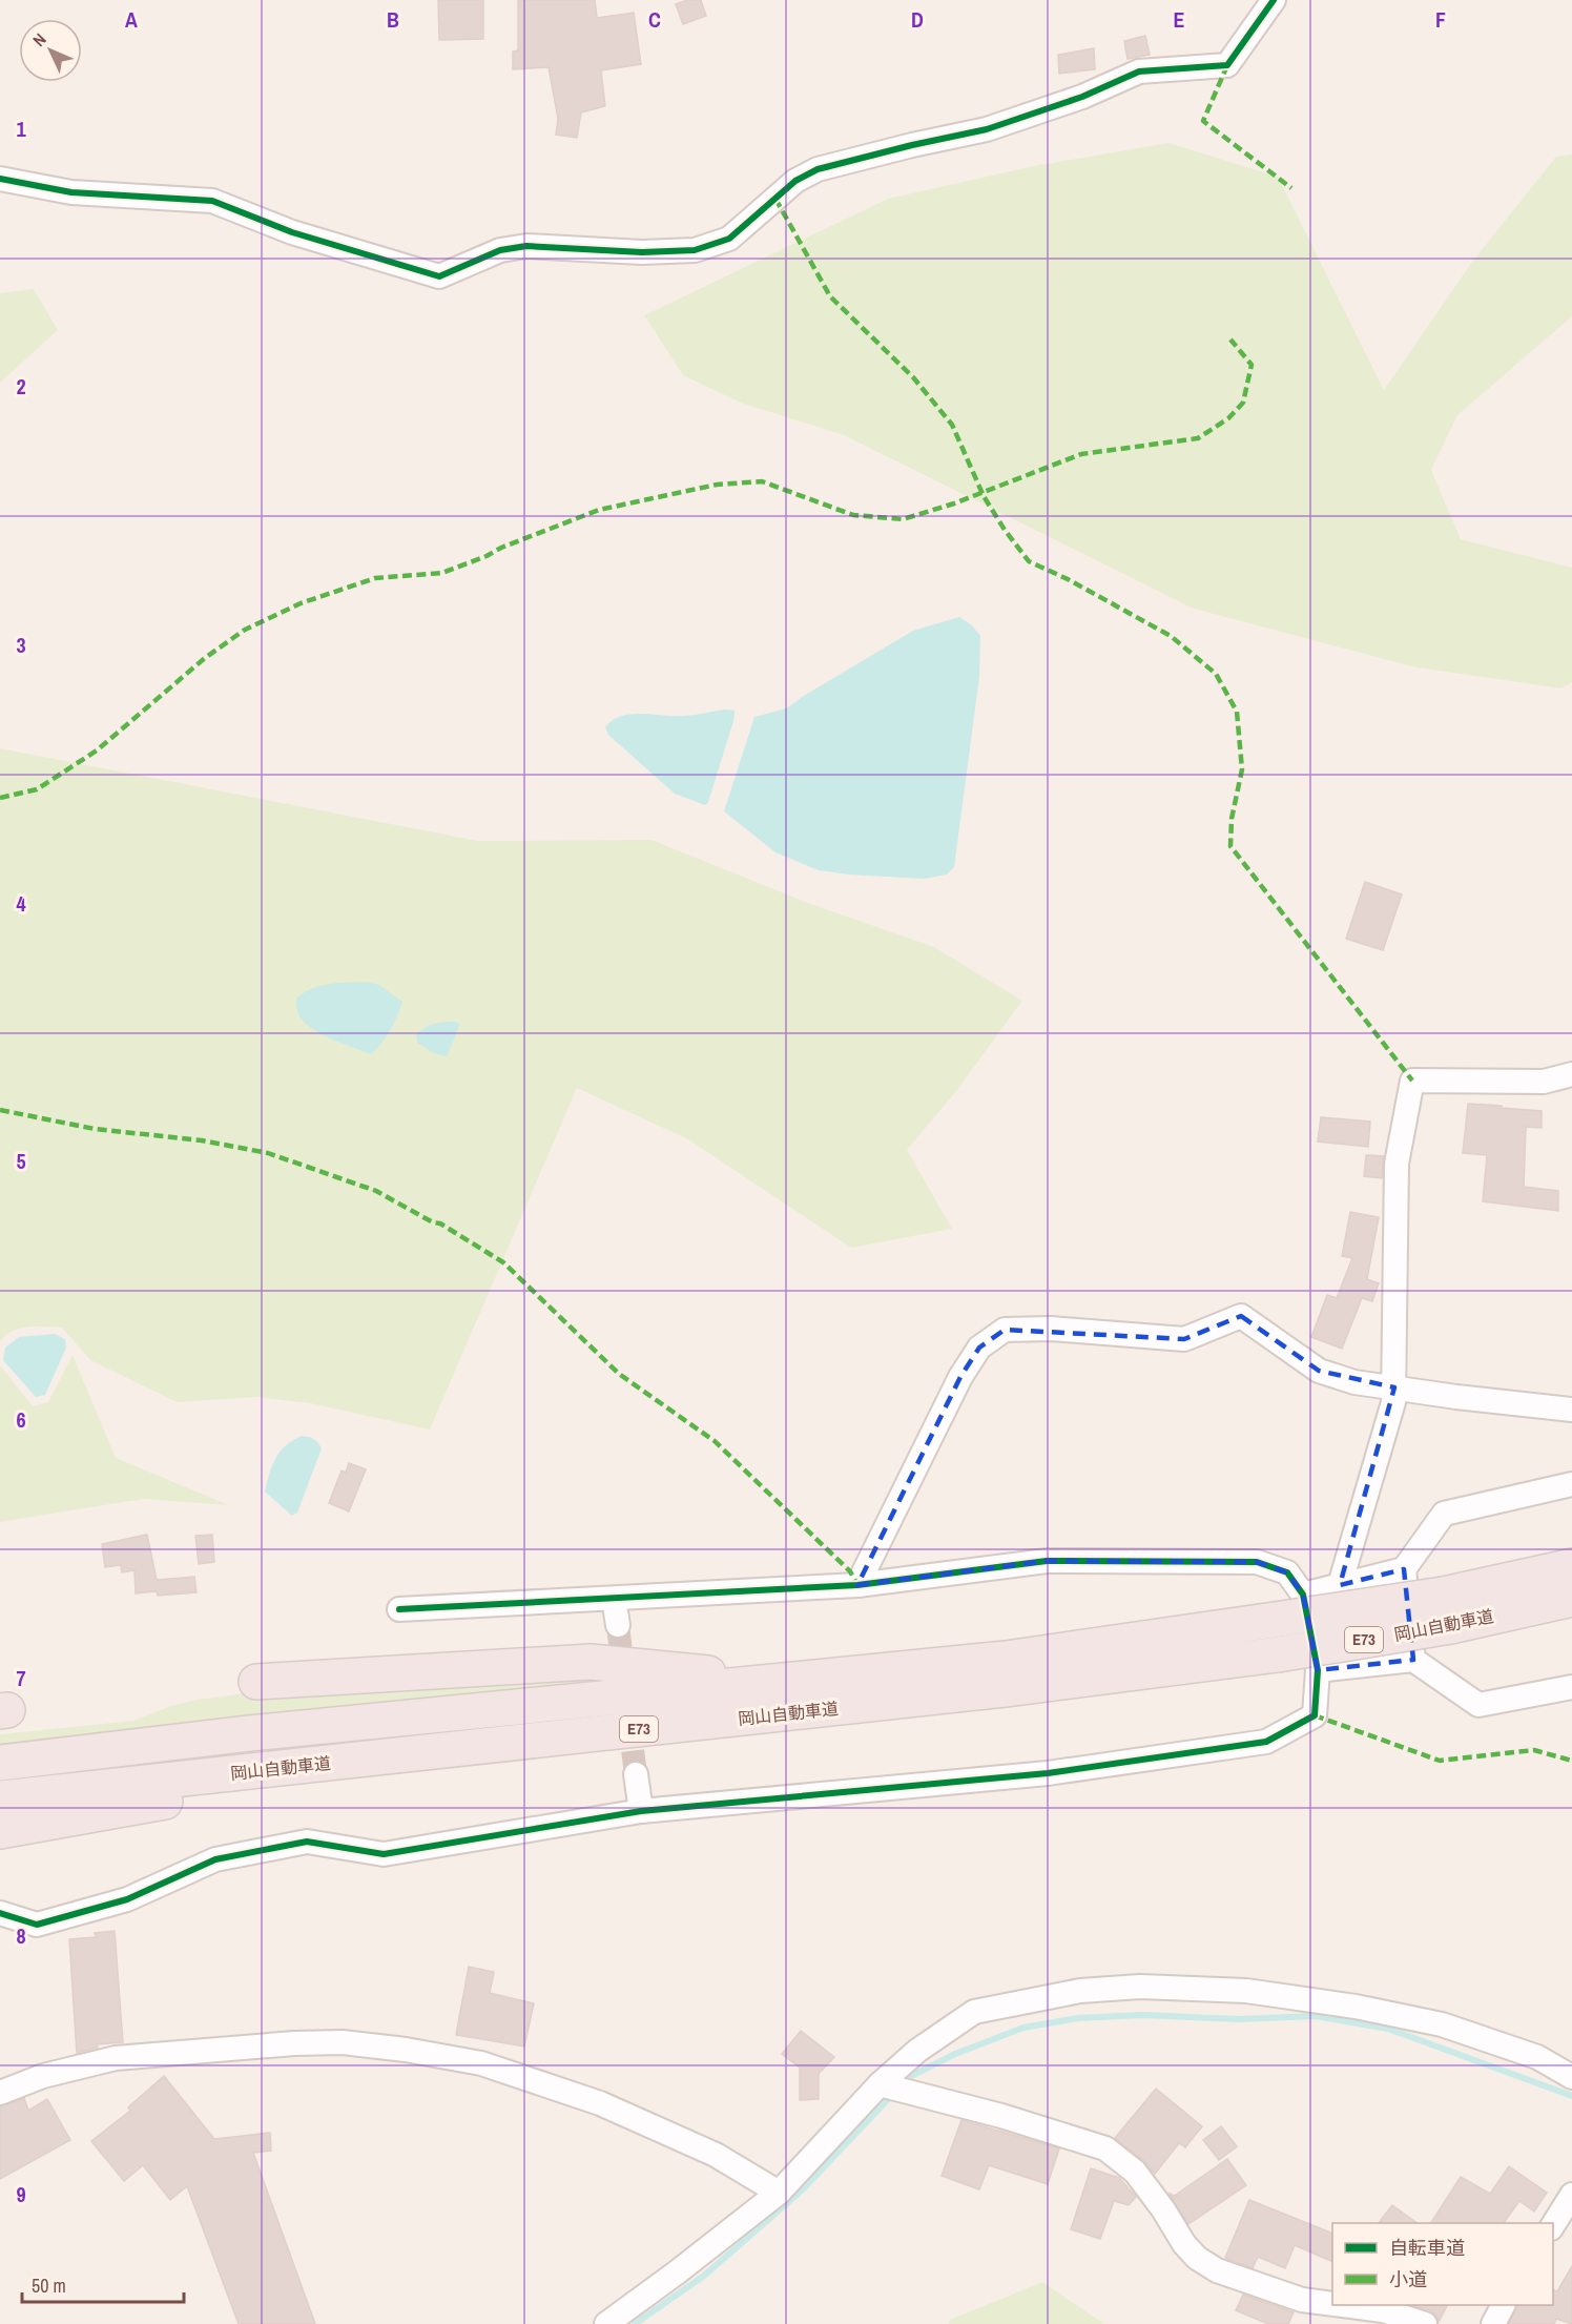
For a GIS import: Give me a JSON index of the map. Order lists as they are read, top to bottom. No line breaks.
{"streets":{"highway":["岡山自動車道","E73"]},"legend":["自転車道","小道"],"scale_bar":"50 m","north":"top left","grid":{"columns":["A","B","C","D","E","F"],"rows":["1","2","3","4","5","6","7","8","9"]}}
